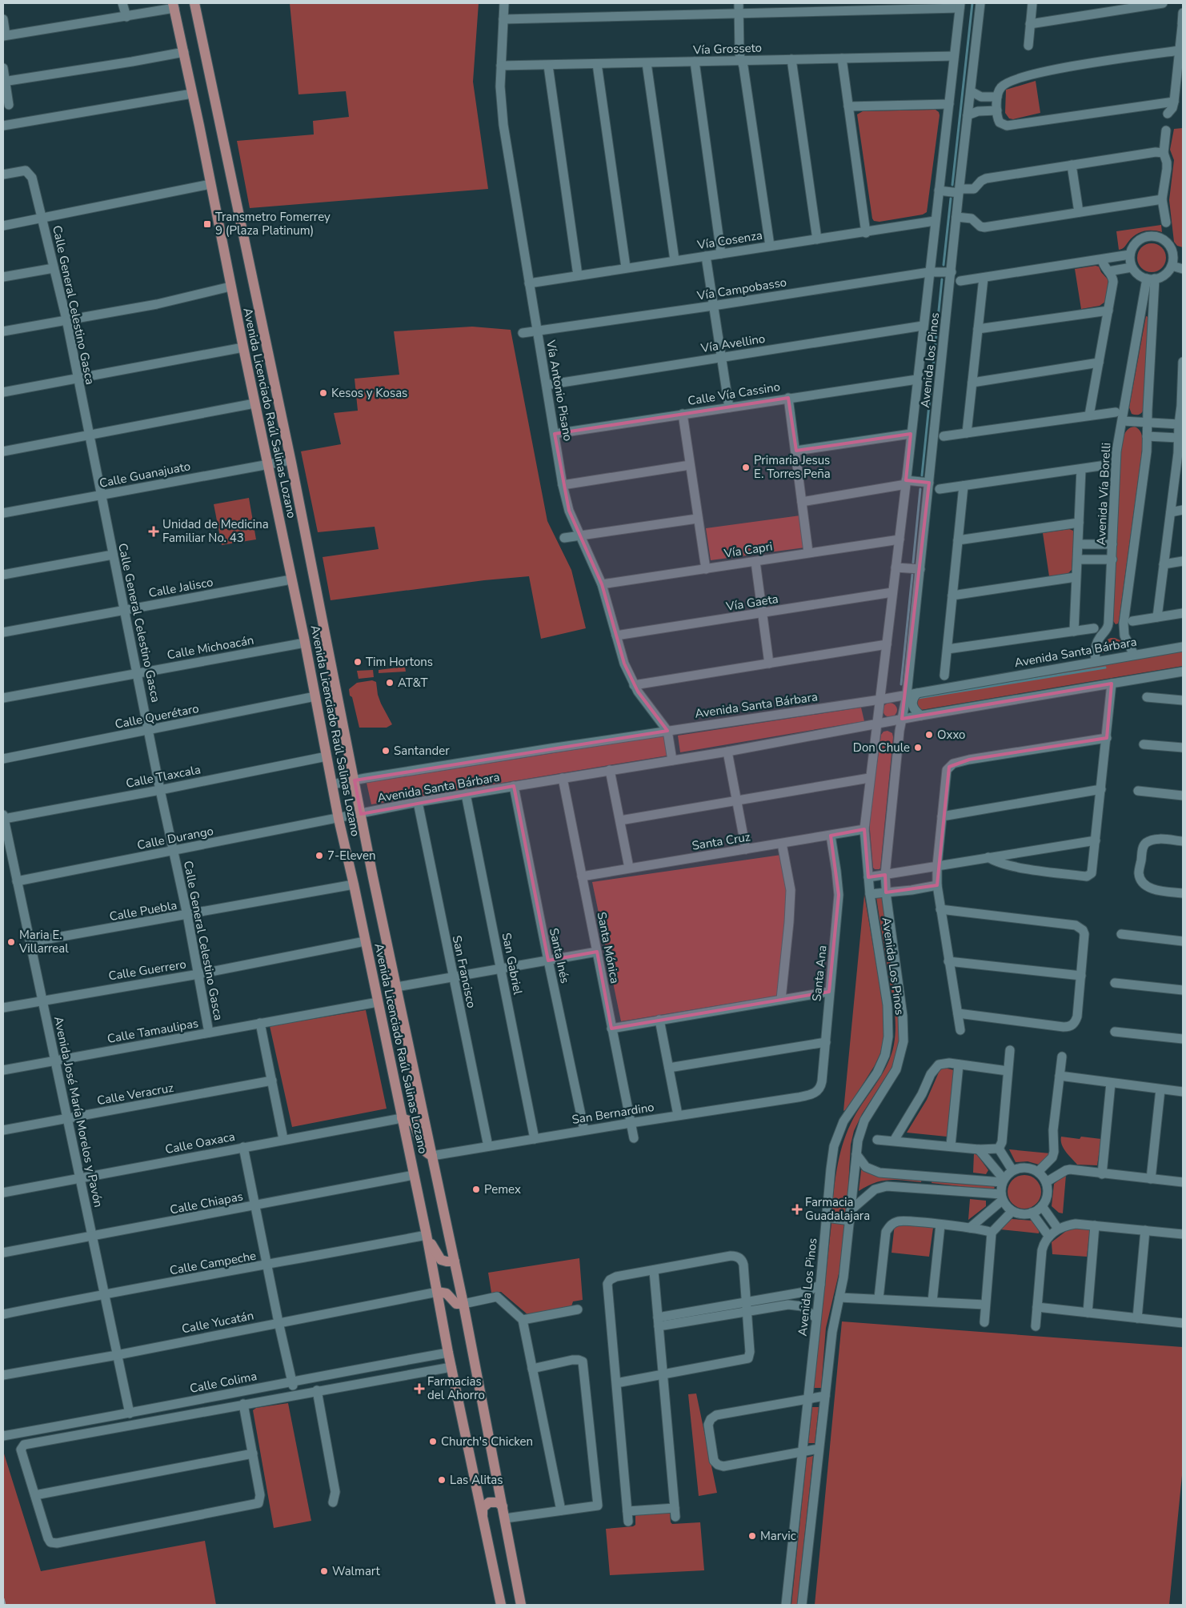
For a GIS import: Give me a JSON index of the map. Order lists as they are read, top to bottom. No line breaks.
{"streets":{"main road":["Avenida Licenciado Raúl Salinas Lozano"],"street":["Vía Grosseto","Vía Cosenza","Vía Campobasso","Calle General Celestino Gasca","Vía Avellino","Avenida los Pinos","Vía Antonio Pisano","Calle Vía Cassino","Calle Guanajuato","Avenida Vía Borelli","Vía Capri","Calle Jalisco","Vía Gaeta","Calle Michoacán","Avenida Santa Bárbara","Calle Querétaro","Calle Tlaxcala","Calle Durango","Santa Cruz","Calle Puebla","Santa Mónica","Santa Inés","San Gabriel","Avenida Los Pinos","Calle Guerrero","San Francisco","Santa Ana","Calle Tamaulipas","Calle Veracruz","Avenida José María Morelos y Pavón","San Bernardino","Calle Oaxaca","Calle Chiapas","Calle Campeche","Calle Yucatán","Calle Colima"]},"crossings":[["Vía Grosseto","Avenida los Pinos"],["Vía Grosseto","Vía Antonio Pisano"],["Vía Cosenza","Avenida los Pinos"],["Vía Cosenza","Vía Antonio Pisano"],["Vía Campobasso","Avenida los Pinos"],["Vía Campobasso","Vía Antonio Pisano"],["Calle General Celestino Gasca","Calle Guanajuato"],["Calle General Celestino Gasca","Calle Jalisco"],["Calle General Celestino Gasca","Calle Michoacán"],["Calle General Celestino Gasca","Calle Querétaro"],["Calle General Celestino Gasca","Calle Tlaxcala"],["Calle General Celestino Gasca","Calle Durango"],["Calle General Celestino Gasca","Calle Puebla"],["Calle General Celestino Gasca","Calle Guerrero"],["Calle General Celestino Gasca","Calle Tamaulipas"],["Vía Avellino","Avenida los Pinos"],["Vía Avellino","Vía Antonio Pisano"],["Avenida los Pinos","Calle Vía Cassino"],["Avenida los Pinos","Vía Capri"],["Avenida los Pinos","Vía Gaeta"],["Avenida los Pinos","Avenida Santa Bárbara"],["Avenida los Pinos","Avenida Los Pinos"],["Vía Antonio Pisano","Calle Vía Cassino"],["Vía Antonio Pisano","Vía Capri"],["Vía Antonio Pisano","Vía Gaeta"],["Vía Antonio Pisano","Avenida Santa Bárbara"],["Avenida Licenciado Raúl Salinas Lozano","Calle Guanajuato"],["Avenida Licenciado Raúl Salinas Lozano","Calle Jalisco"],["Avenida Licenciado Raúl Salinas Lozano","Calle Michoacán"],["Avenida Licenciado Raúl Salinas Lozano","Avenida Santa Bárbara"],["Avenida Licenciado Raúl Salinas Lozano","Calle Querétaro"],["Avenida Licenciado Raúl Salinas Lozano","Calle Tlaxcala"],["Avenida Licenciado Raúl Salinas Lozano","Calle Durango"],["Avenida Licenciado Raúl Salinas Lozano","Calle Puebla"],["Avenida Licenciado Raúl Salinas Lozano","Calle Guerrero"],["Avenida Licenciado Raúl Salinas Lozano","Calle Tamaulipas"],["Avenida Licenciado Raúl Salinas Lozano","San Bernardino"],["Avenida Licenciado Raúl Salinas Lozano","Calle Oaxaca"],["Avenida Licenciado Raúl Salinas Lozano","Calle Chiapas"],["Avenida Licenciado Raúl Salinas Lozano","Calle Campeche"],["Avenida Licenciado Raúl Salinas Lozano","Calle Yucatán"],["Avenida Licenciado Raúl Salinas Lozano","Calle Colima"],["Avenida Santa Bárbara","Calle Durango"],["Avenida Santa Bárbara","Santa Mónica"],["Avenida Santa Bárbara","Santa Inés"],["Avenida Santa Bárbara","San Gabriel"],["Avenida Santa Bárbara","Avenida Los Pinos"],["Avenida Santa Bárbara","San Francisco"],["Calle Tlaxcala","Avenida José María Morelos y Pavón"],["Calle Durango","Avenida José María Morelos y Pavón"],["Santa Cruz","Santa Mónica"],["Santa Cruz","Avenida Los Pinos"],["Santa Cruz","Santa Ana"],["Calle Puebla","Avenida José María Morelos y Pavón"],["Santa Mónica","San Bernardino"],["Santa Inés","San Bernardino"],["San Gabriel","San Bernardino"],["Calle Guerrero","Avenida José María Morelos y Pavón"],["San Francisco","San Bernardino"],["Santa Ana","San Bernardino"],["Calle Tamaulipas","Avenida José María Morelos y Pavón"],["Calle Veracruz","Avenida José María Morelos y Pavón"],["Avenida José María Morelos y Pavón","Calle Oaxaca"],["Avenida José María Morelos y Pavón","Calle Chiapas"],["Avenida José María Morelos y Pavón","Calle Campeche"],["Avenida José María Morelos y Pavón","Calle Yucatán"],["Avenida José María Morelos y Pavón","Calle Colima"]],"places":{"transit":["Transmetro Fomerrey 9 (Plaza Platinum)"],"other":["Kesos y Kosas","Primaria Jesus E. Torres Peña","Tim Hortons","AT&T","Oxxo","Don Chule","Santander","7-Eleven","Maria E. Villarreal","Pemex","Church's Chicken","Las Alitas","Marvic","Walmart"],"health":["Unidad de Medicina Familiar No. 43","Farmacia Guadalajara","Farmacias del Ahorro"]}}
